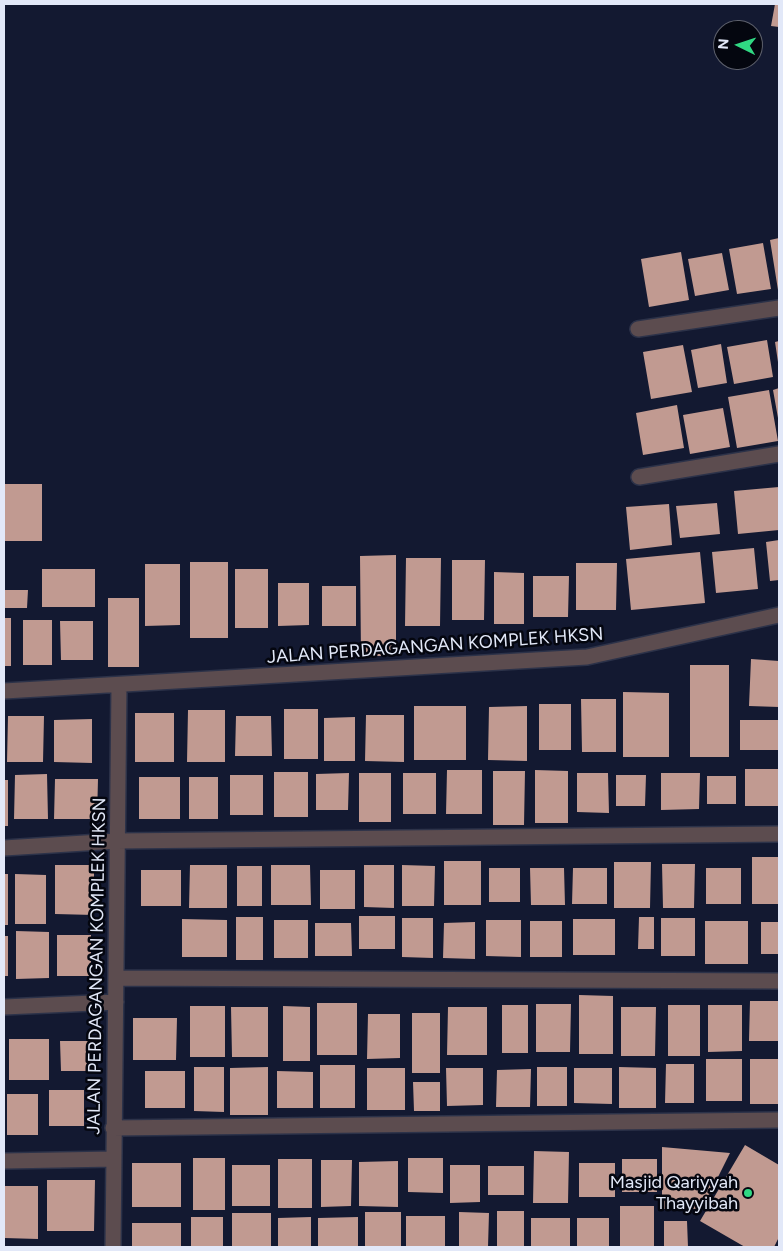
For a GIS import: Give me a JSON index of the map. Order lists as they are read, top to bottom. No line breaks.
{"streets":{"street":["JALAN PERDAGANGAN KOMPLEK HKSN"]},"places":["Masjid Qariyyah Thayyibah"],"north":"left"}
